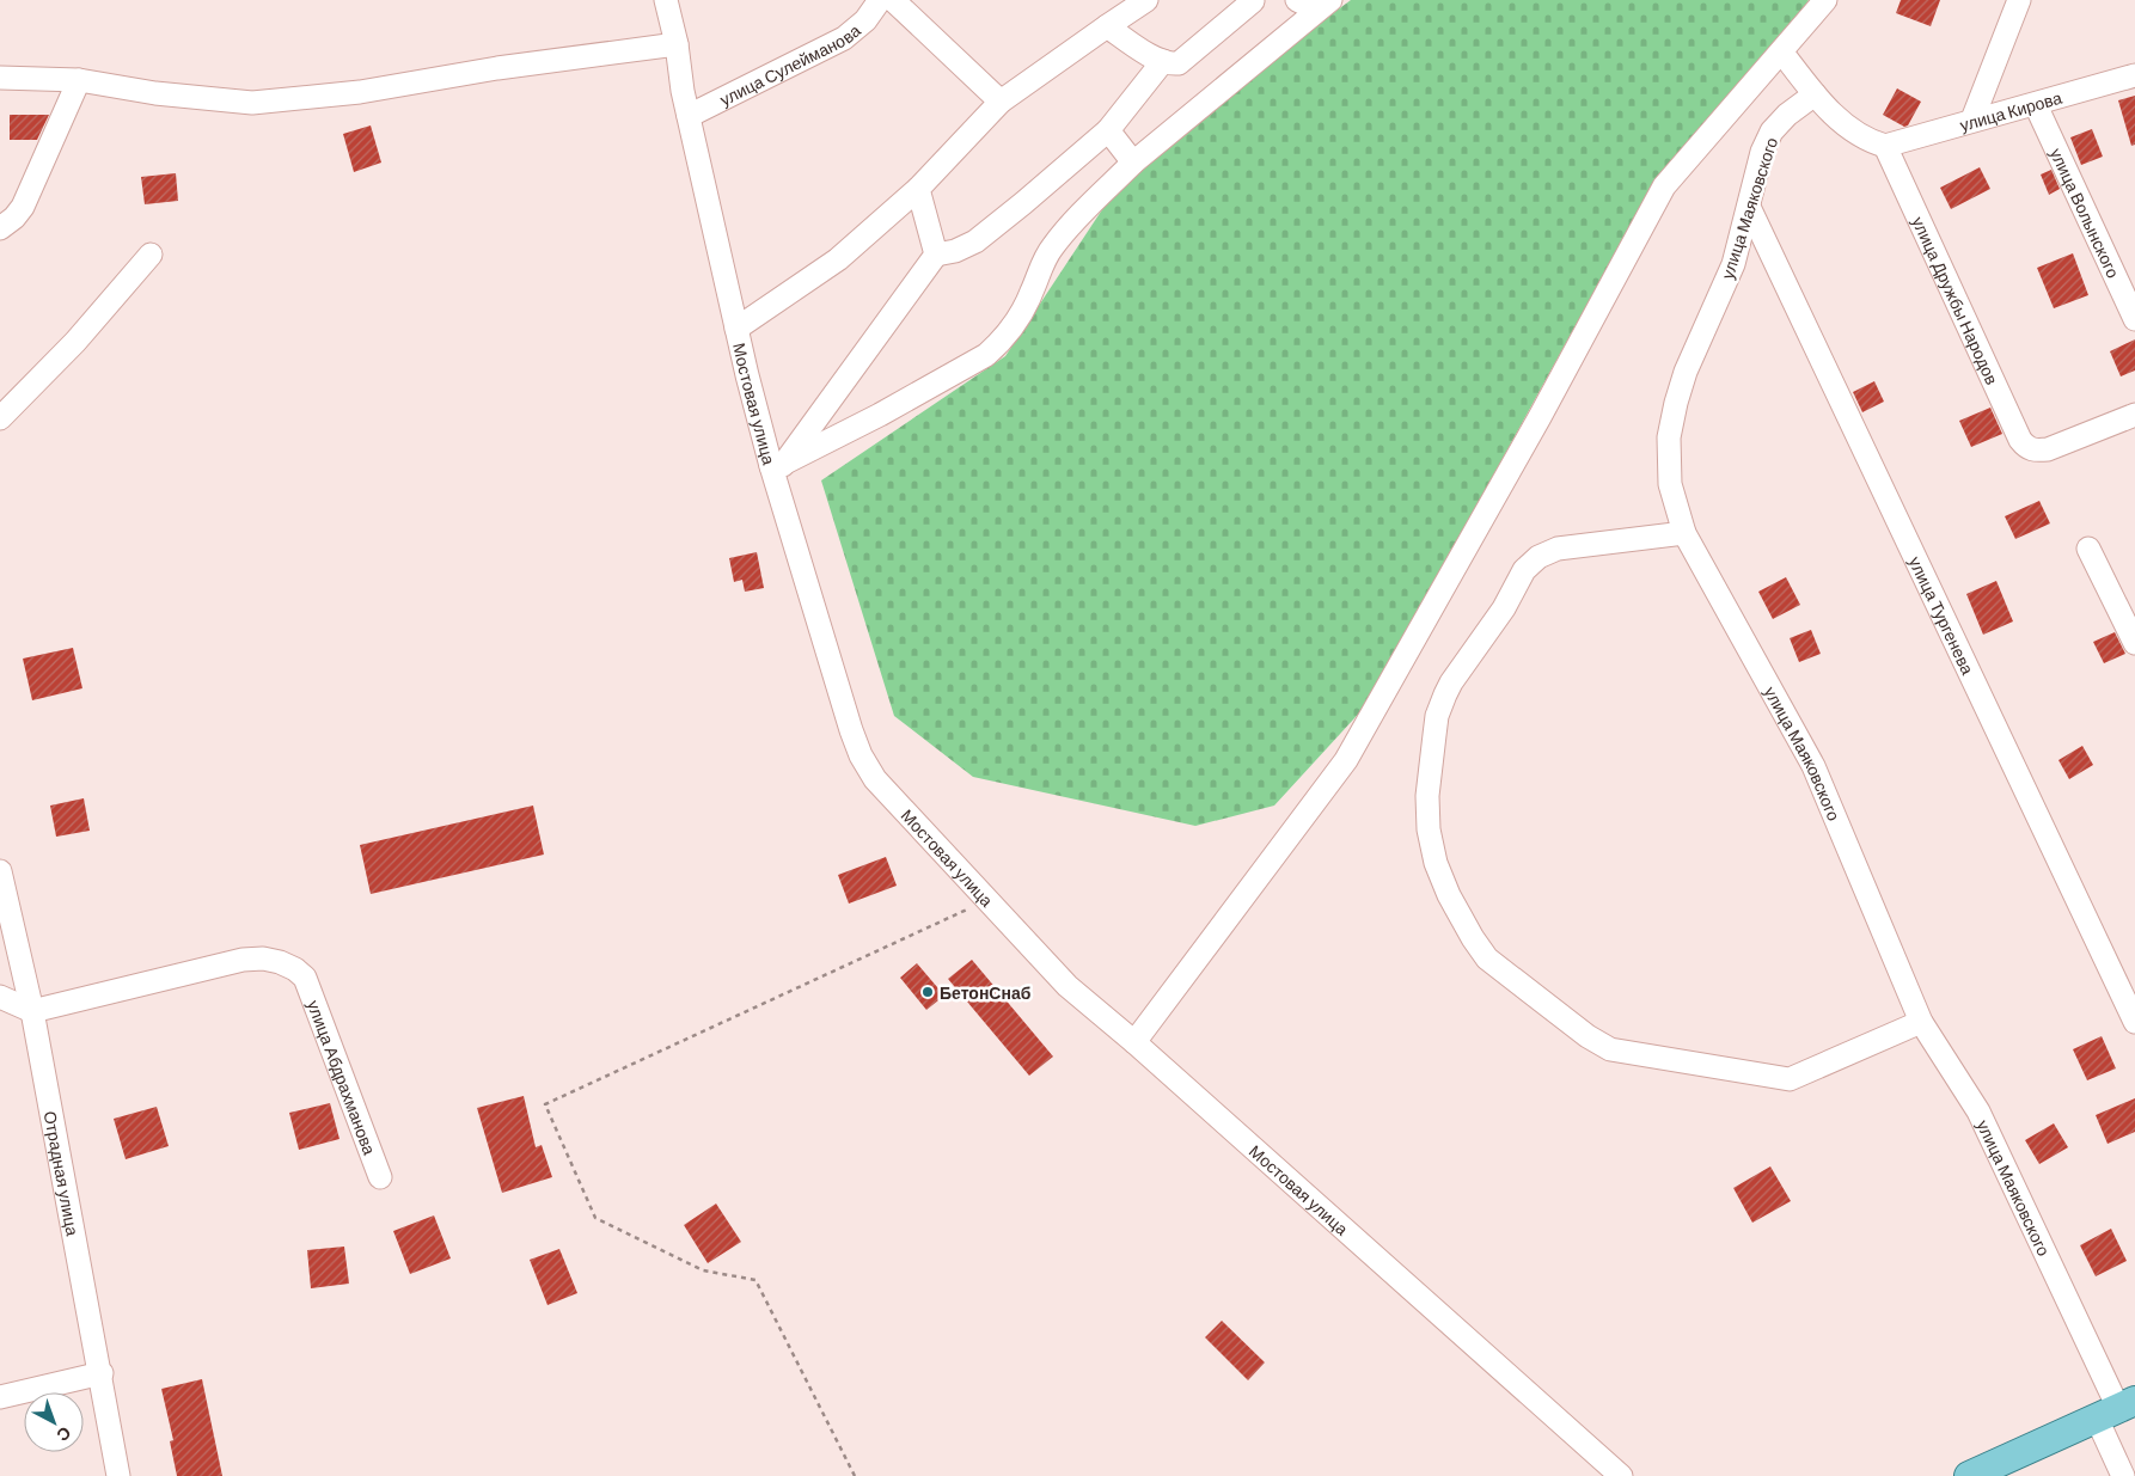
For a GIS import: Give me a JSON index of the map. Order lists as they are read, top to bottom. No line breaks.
{"streets":{"street":["улица Сулейманова","улица Кирова","улица Маяковского","улица Волынского","улица Дружбы Народов","Мостовая улица","улица Тургенева","улица Абдрахманова","Отрадная улица"]},"crossings":[["улица Сулейманова","Мостовая улица"],["улица Кирова","улица Волынского"],["улица Кирова","улица Дружбы Народов"],["улица Маяковского","улица Тургенева"],["улица Абдрахманова","Отрадная улица"]],"places":["БетонСнаб"],"north":"bottom right"}
